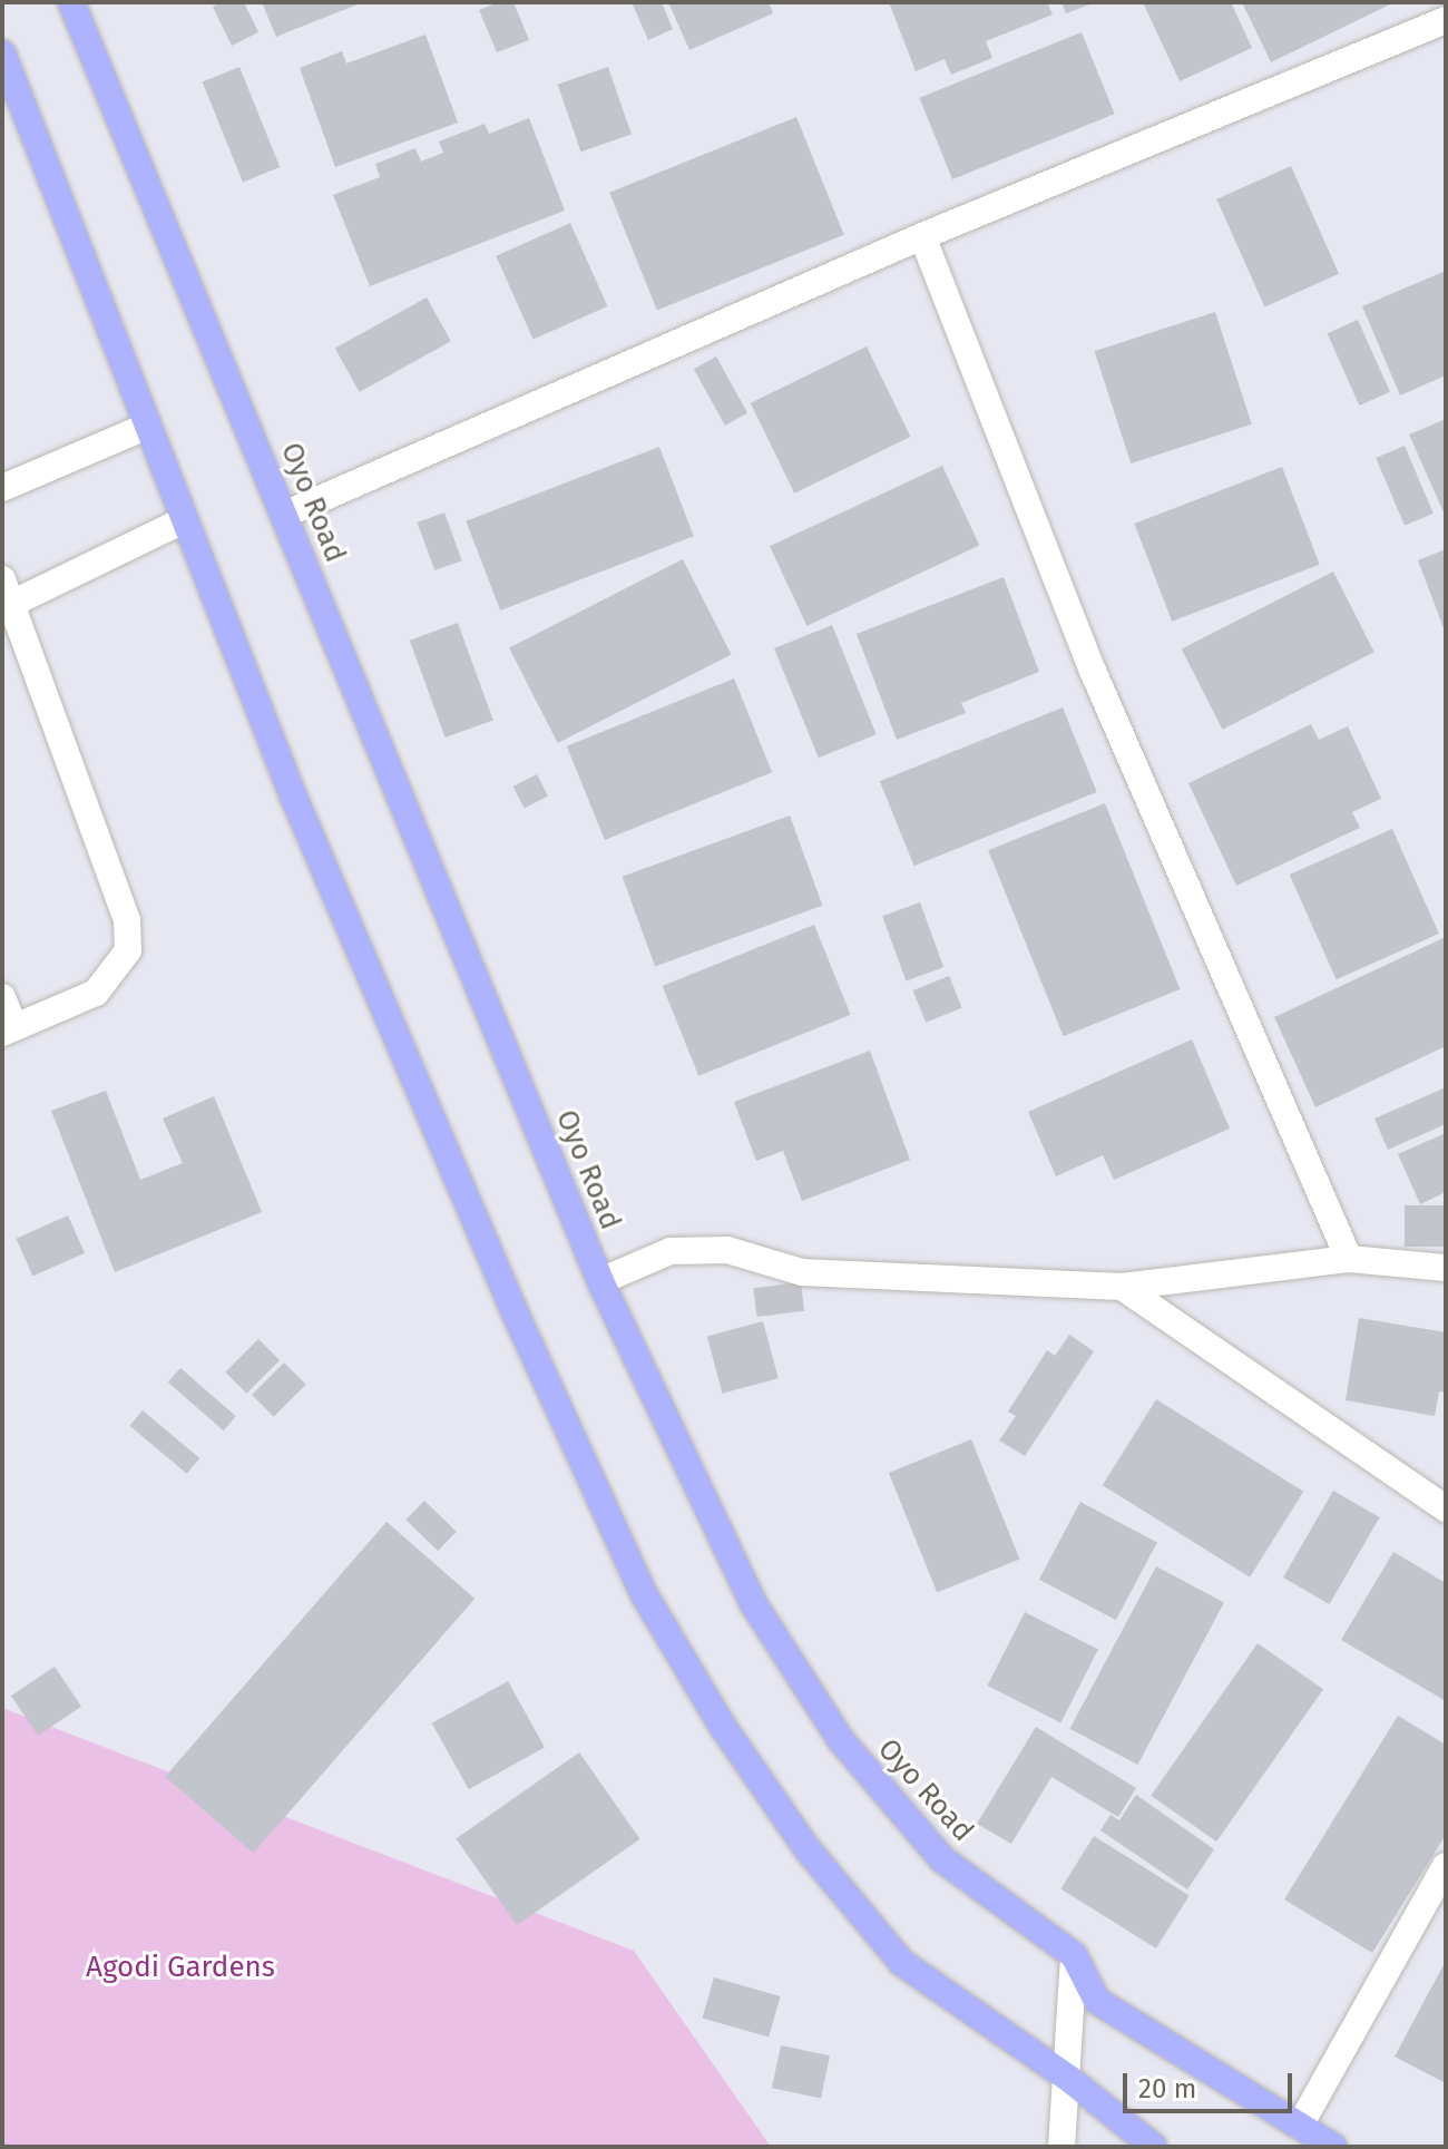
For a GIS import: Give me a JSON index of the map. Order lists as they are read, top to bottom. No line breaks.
{"streets":{"main road":["Oyo Road"]},"parks":["Agodi Gardens"],"scale_bar":"20 m"}
